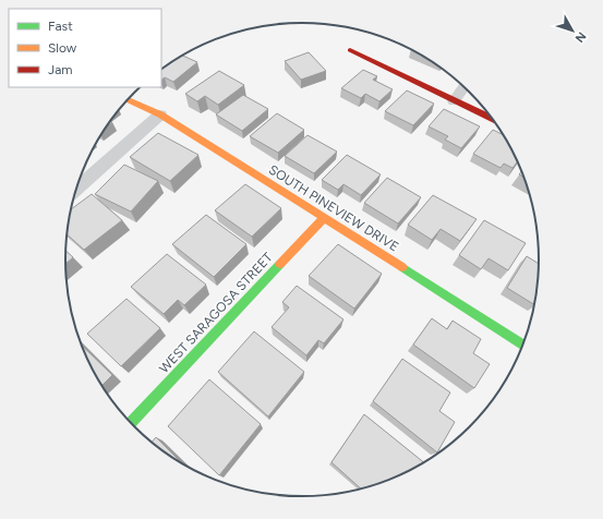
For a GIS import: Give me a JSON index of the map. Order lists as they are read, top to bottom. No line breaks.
{"streets":{"street":["SOUTH PINEVIEW DRIVE","WEST SARAGOSA STREET"]},"crossings":[["SOUTH PINEVIEW DRIVE","WEST SARAGOSA STREET"]],"legend":["Fast","Slow","Jam"],"north":"bottom right"}
